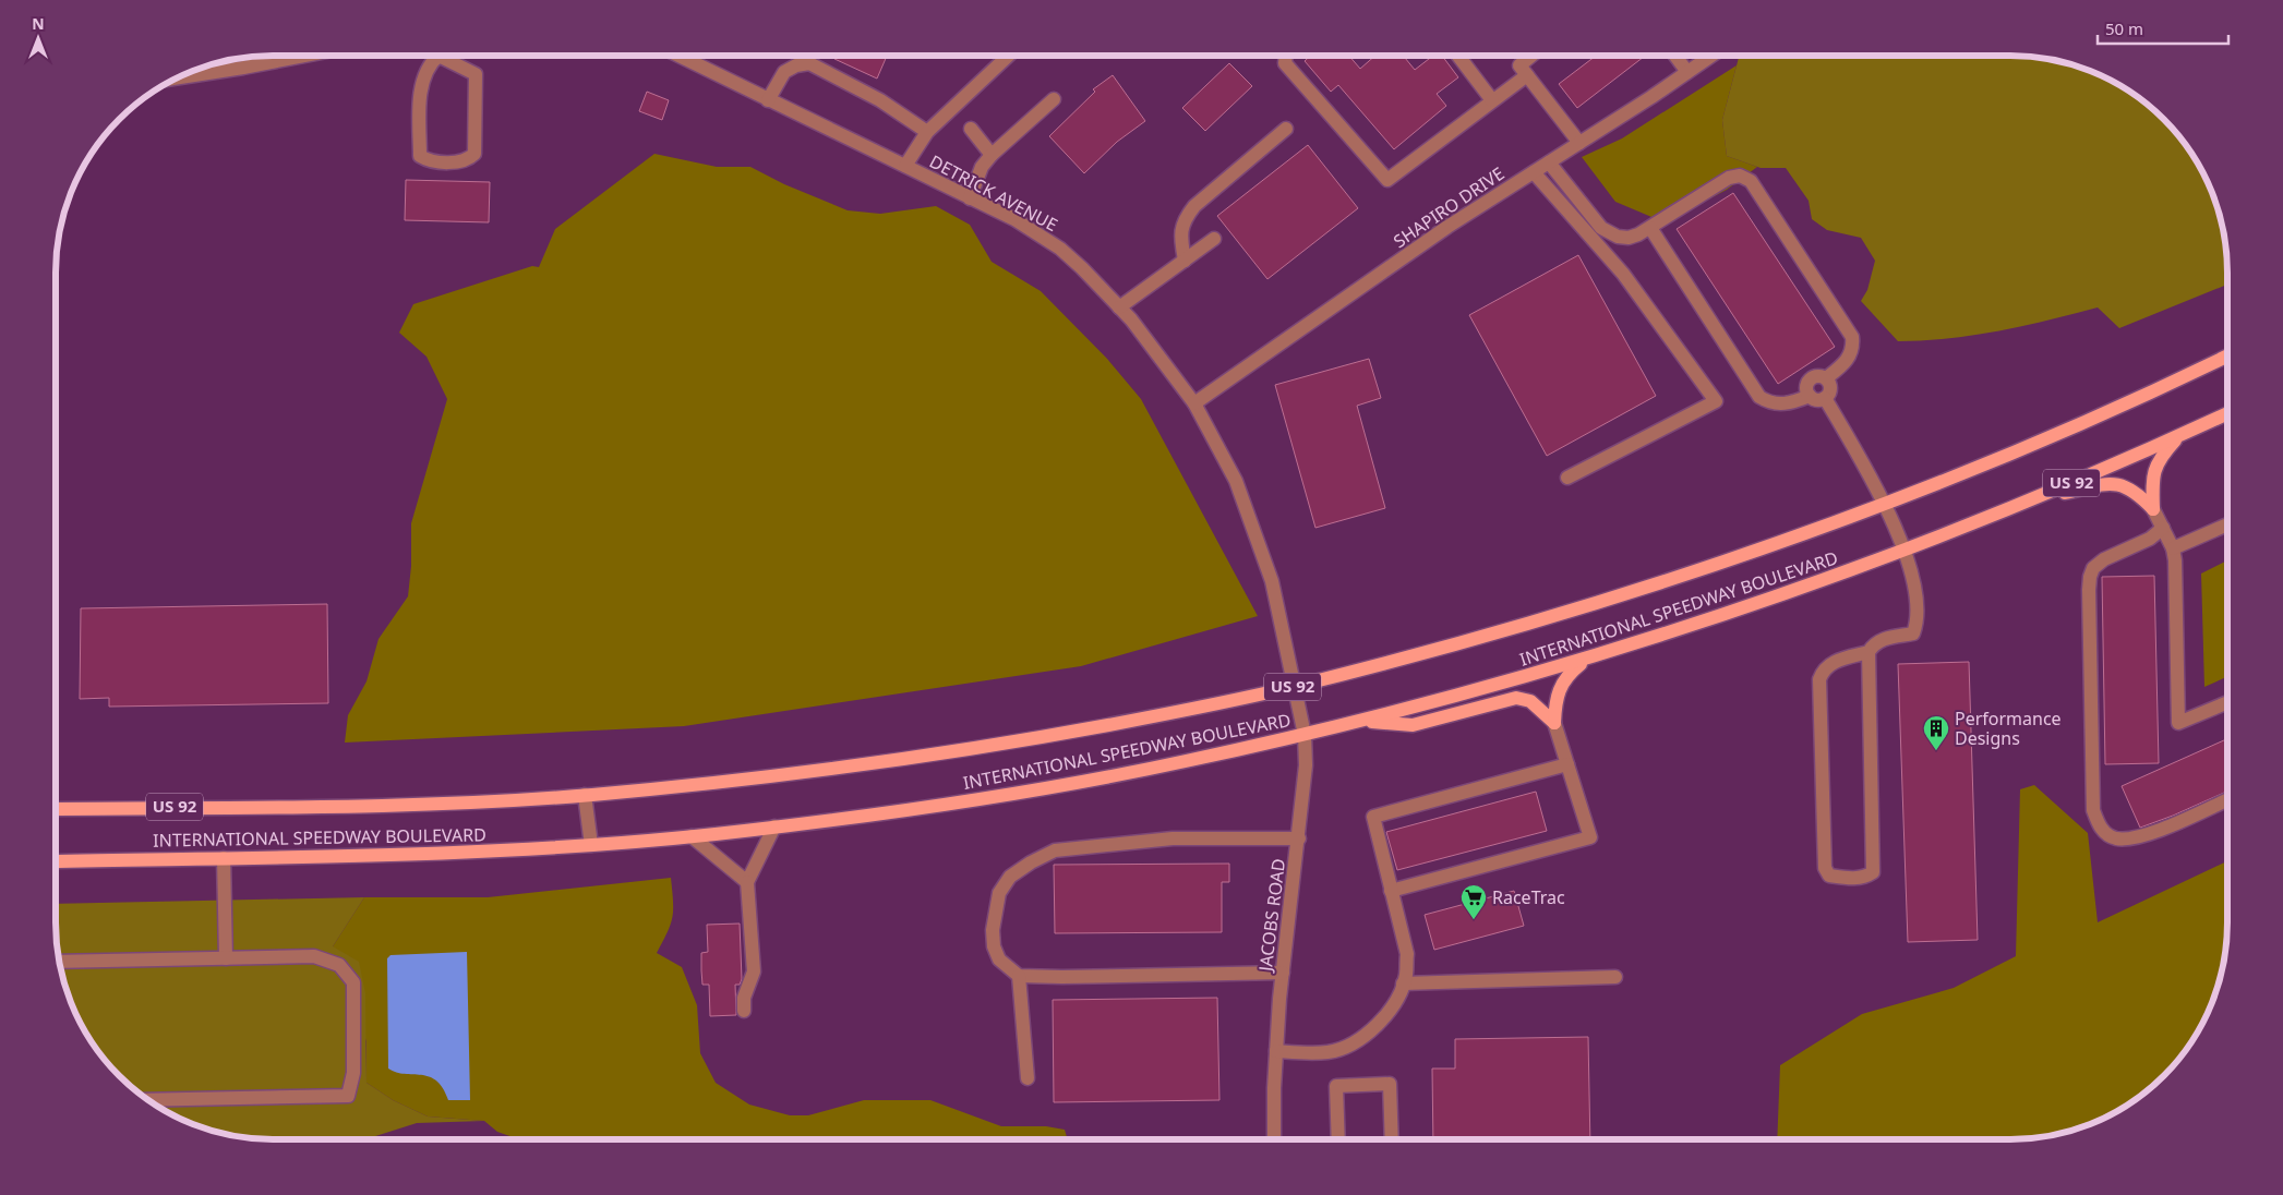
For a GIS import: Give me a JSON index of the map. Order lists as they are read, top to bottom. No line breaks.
{"streets":{"main road":["US 92","INTERNATIONAL SPEEDWAY BOULEVARD"],"street":["DETRICK AVENUE","SHAPIRO DRIVE","JACOBS ROAD"]},"crossings":[["DETRICK AVENUE","SHAPIRO DRIVE"],["DETRICK AVENUE","INTERNATIONAL SPEEDWAY BOULEVARD"],["DETRICK AVENUE","JACOBS ROAD"],["INTERNATIONAL SPEEDWAY BOULEVARD","JACOBS ROAD"]],"places":{"building":["Performance Designs"],"supermarket":["RaceTrac"]},"scale_bar":"50 m","north":"top"}
